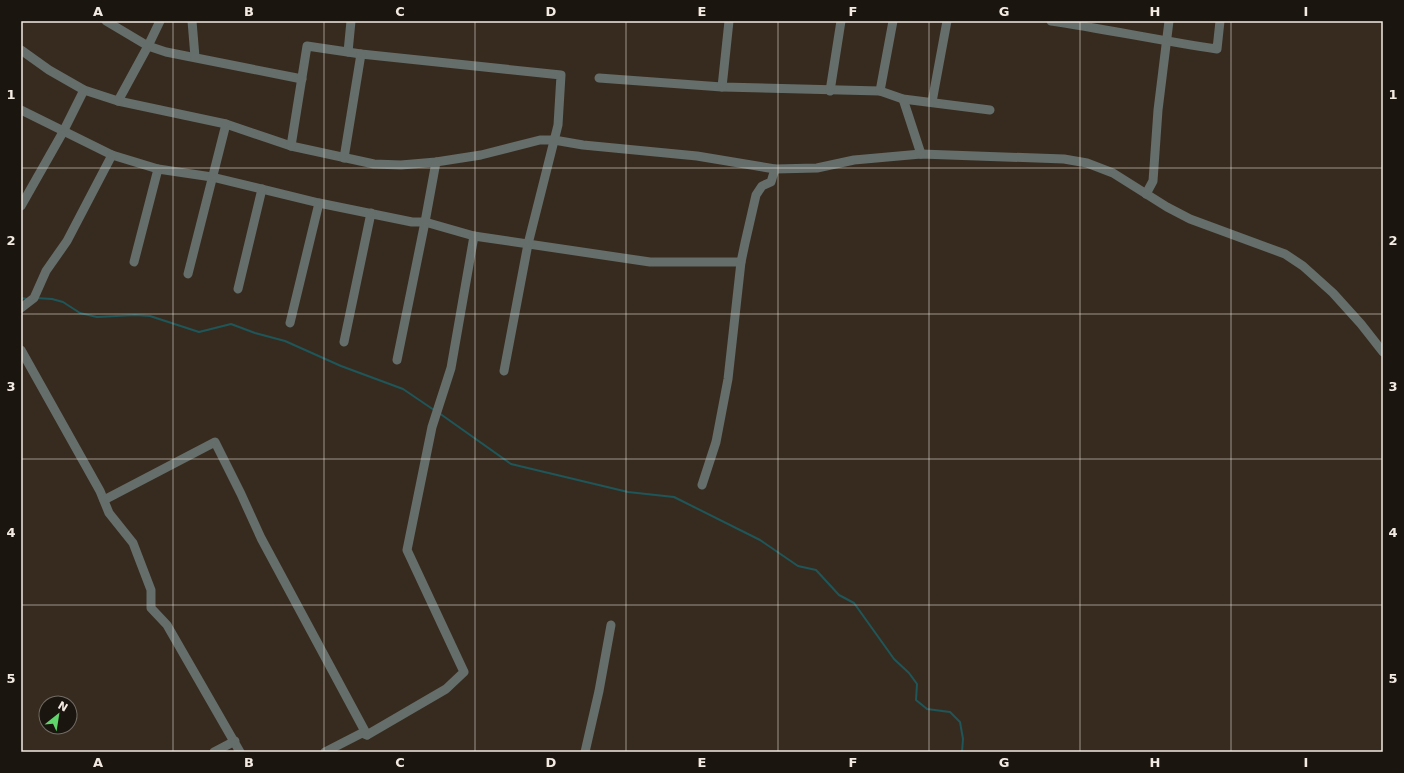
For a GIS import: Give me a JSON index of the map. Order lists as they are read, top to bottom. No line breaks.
{"north":"top right","grid":{"columns":["A","B","C","D","E","F","G","H","I"],"rows":["1","2","3","4","5"]}}
